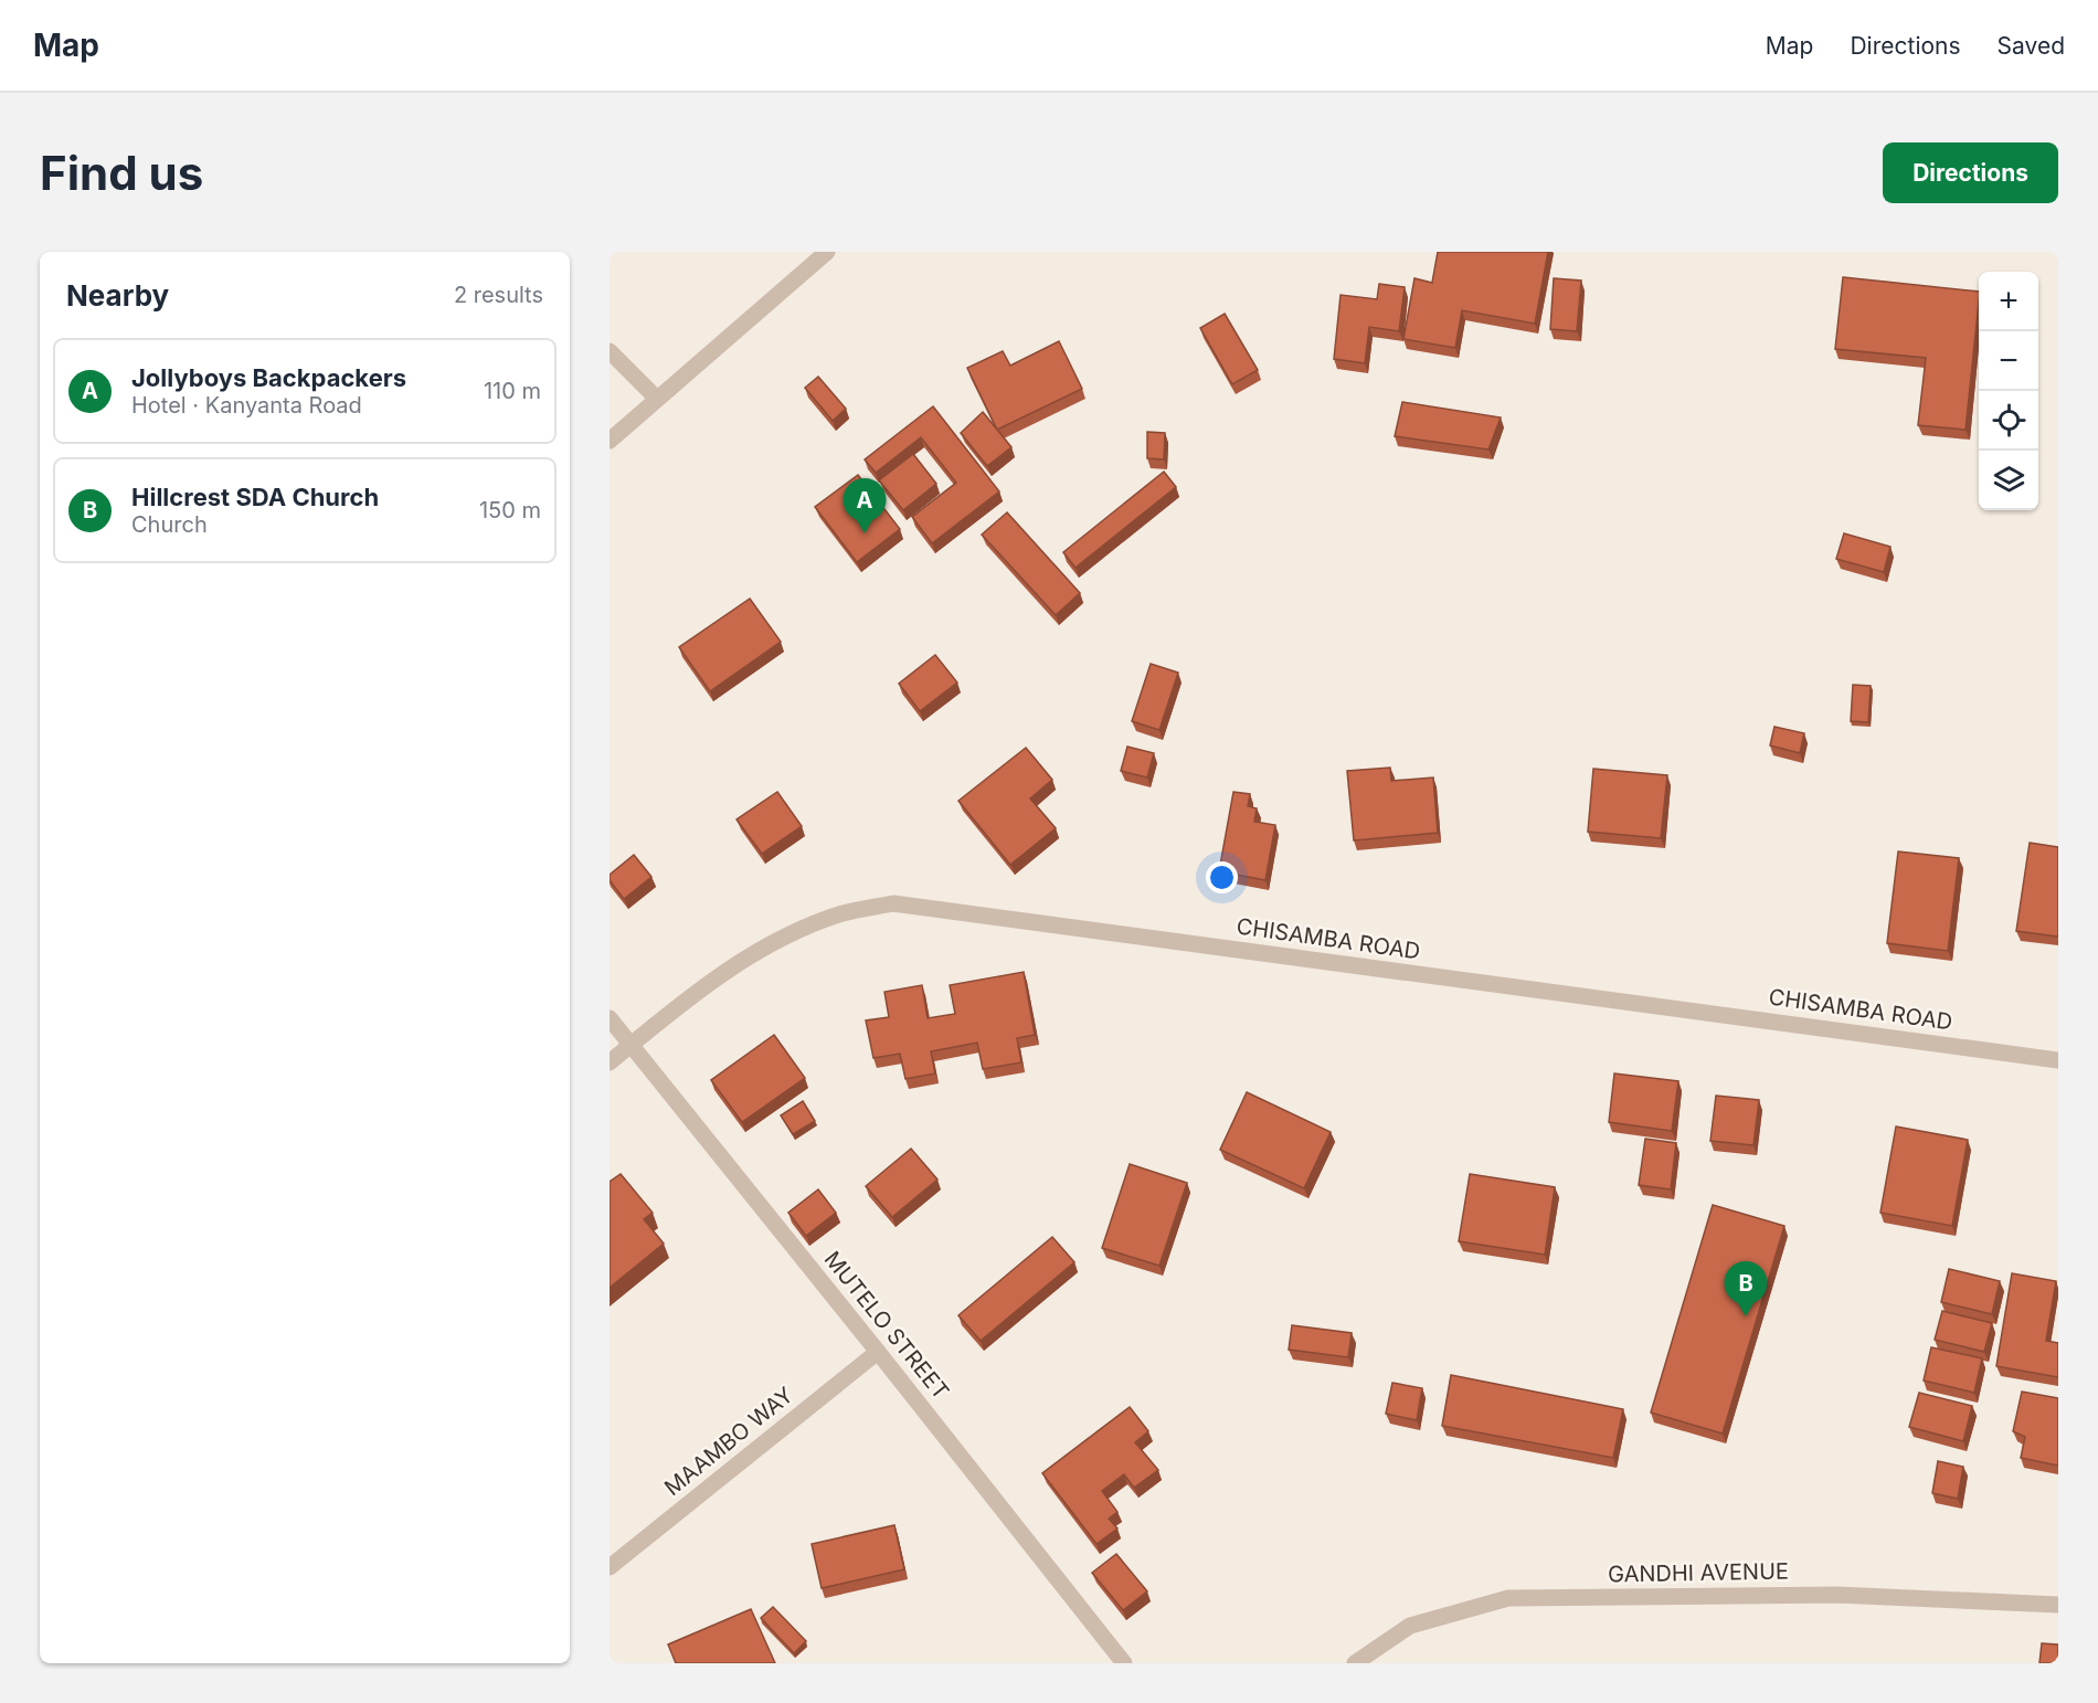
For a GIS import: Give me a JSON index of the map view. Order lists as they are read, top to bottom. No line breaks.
{"streets":{"street":["CHISAMBA ROAD","MUTELO STREET","MAAMBO WAY","GANDHI AVENUE"]},"crossings":[["CHISAMBA ROAD","MUTELO STREET"],["MUTELO STREET","MAAMBO WAY"]],"page":{"header":"Map","nav":["Map","Directions","Saved"],"buttons":"Directions","title":"Find us","heading":["Nearby","2 results"],"map_buttons":["+","−"],"list":[{"mark":"A","name":"Jollyboys Backpackers","note":"Hotel · Kanyanta Road","value":"110 m"},{"mark":"B","name":"Hillcrest SDA Church","note":"Church","value":"150 m"}],"pins":["A","B"]}}
